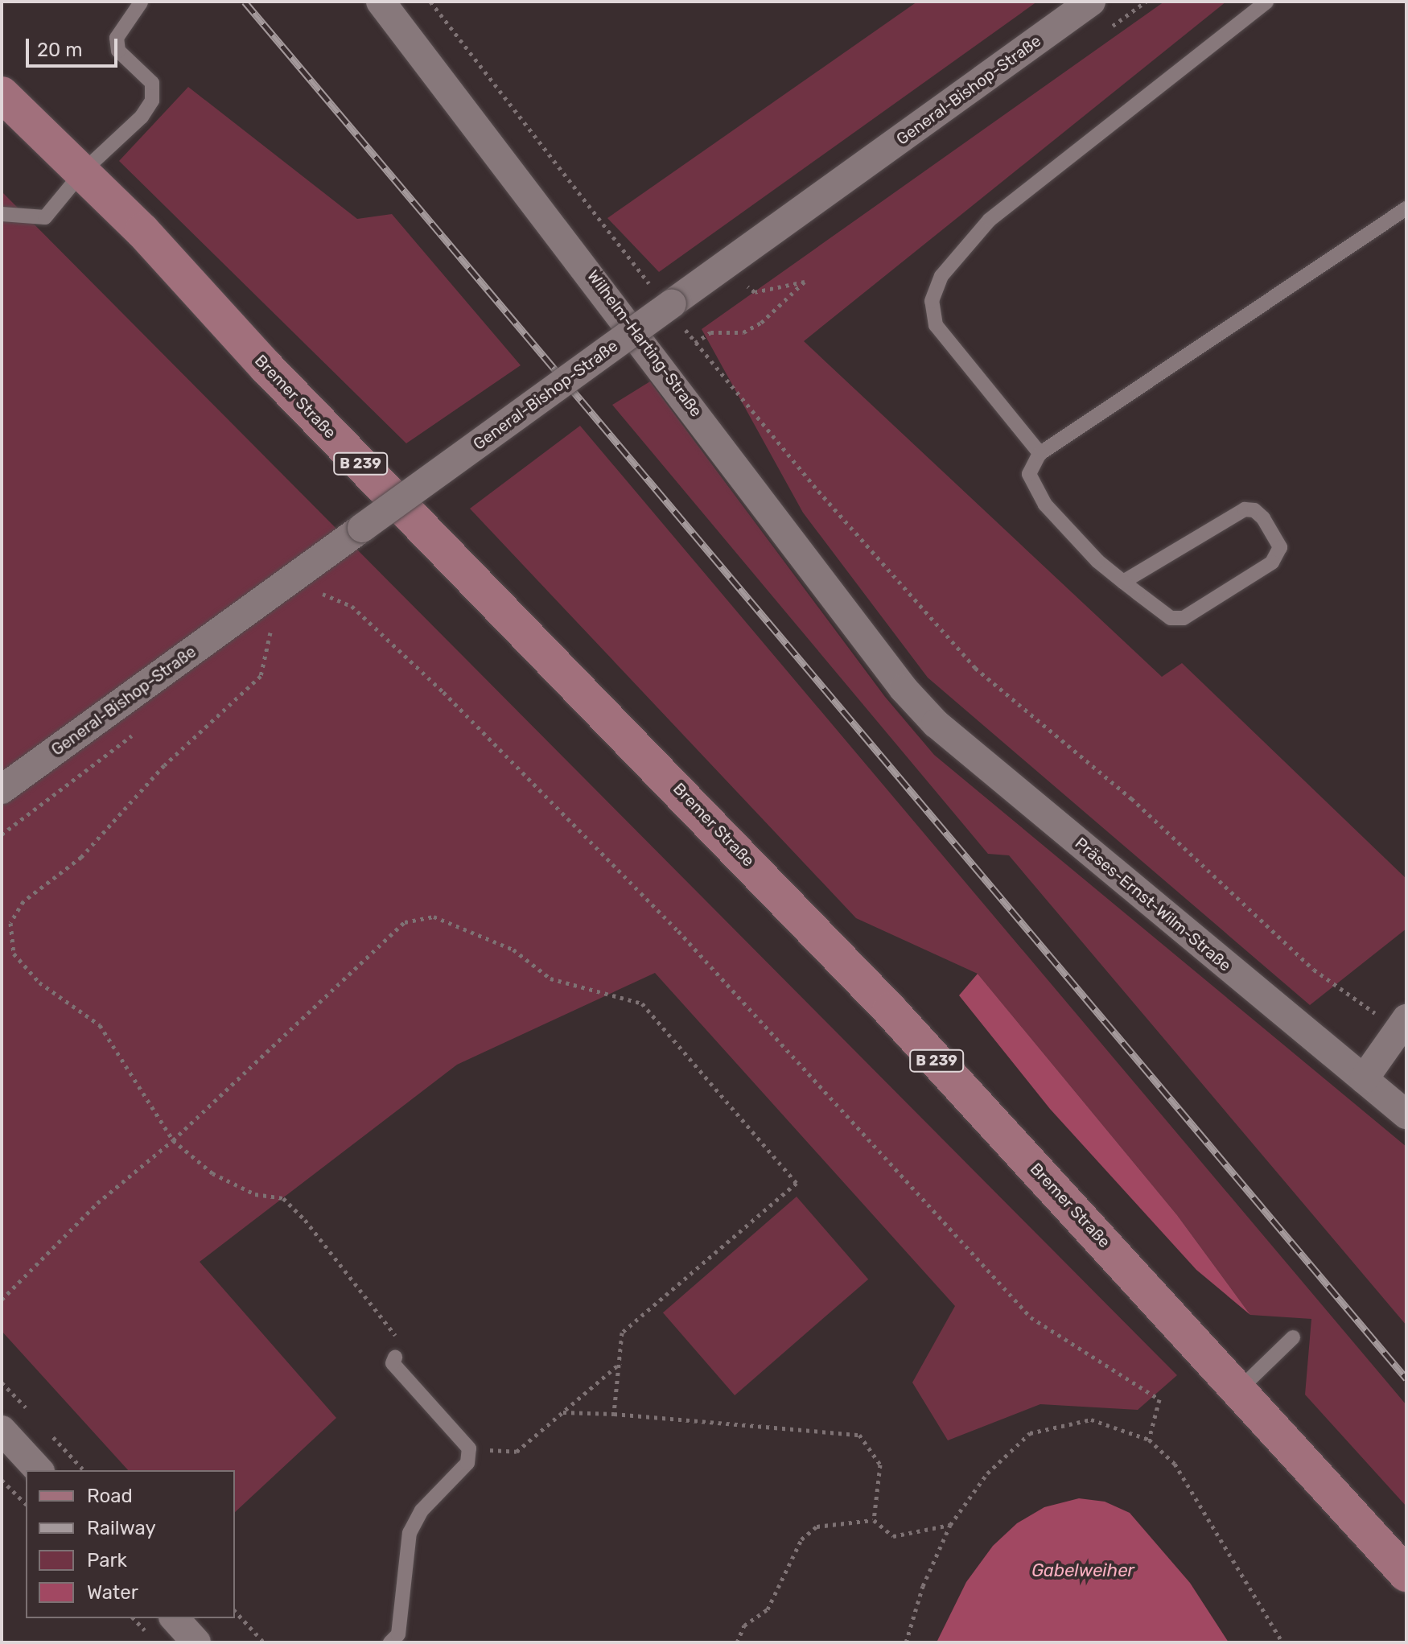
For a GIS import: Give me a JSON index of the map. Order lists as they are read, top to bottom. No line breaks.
{"streets":{"main road":["Bremer Straße","B 239"],"street":["General-Bishop-Straße","Wilhelm-Harting-Straße","Präses-Ernst-Wilm-Straße"]},"crossings":[["Wilhelm-Harting-Straße","Präses-Ernst-Wilm-Straße"]],"water":["Gabelweiher"],"legend":["Road","Railway","Park","Water"],"scale_bar":"20 m"}
